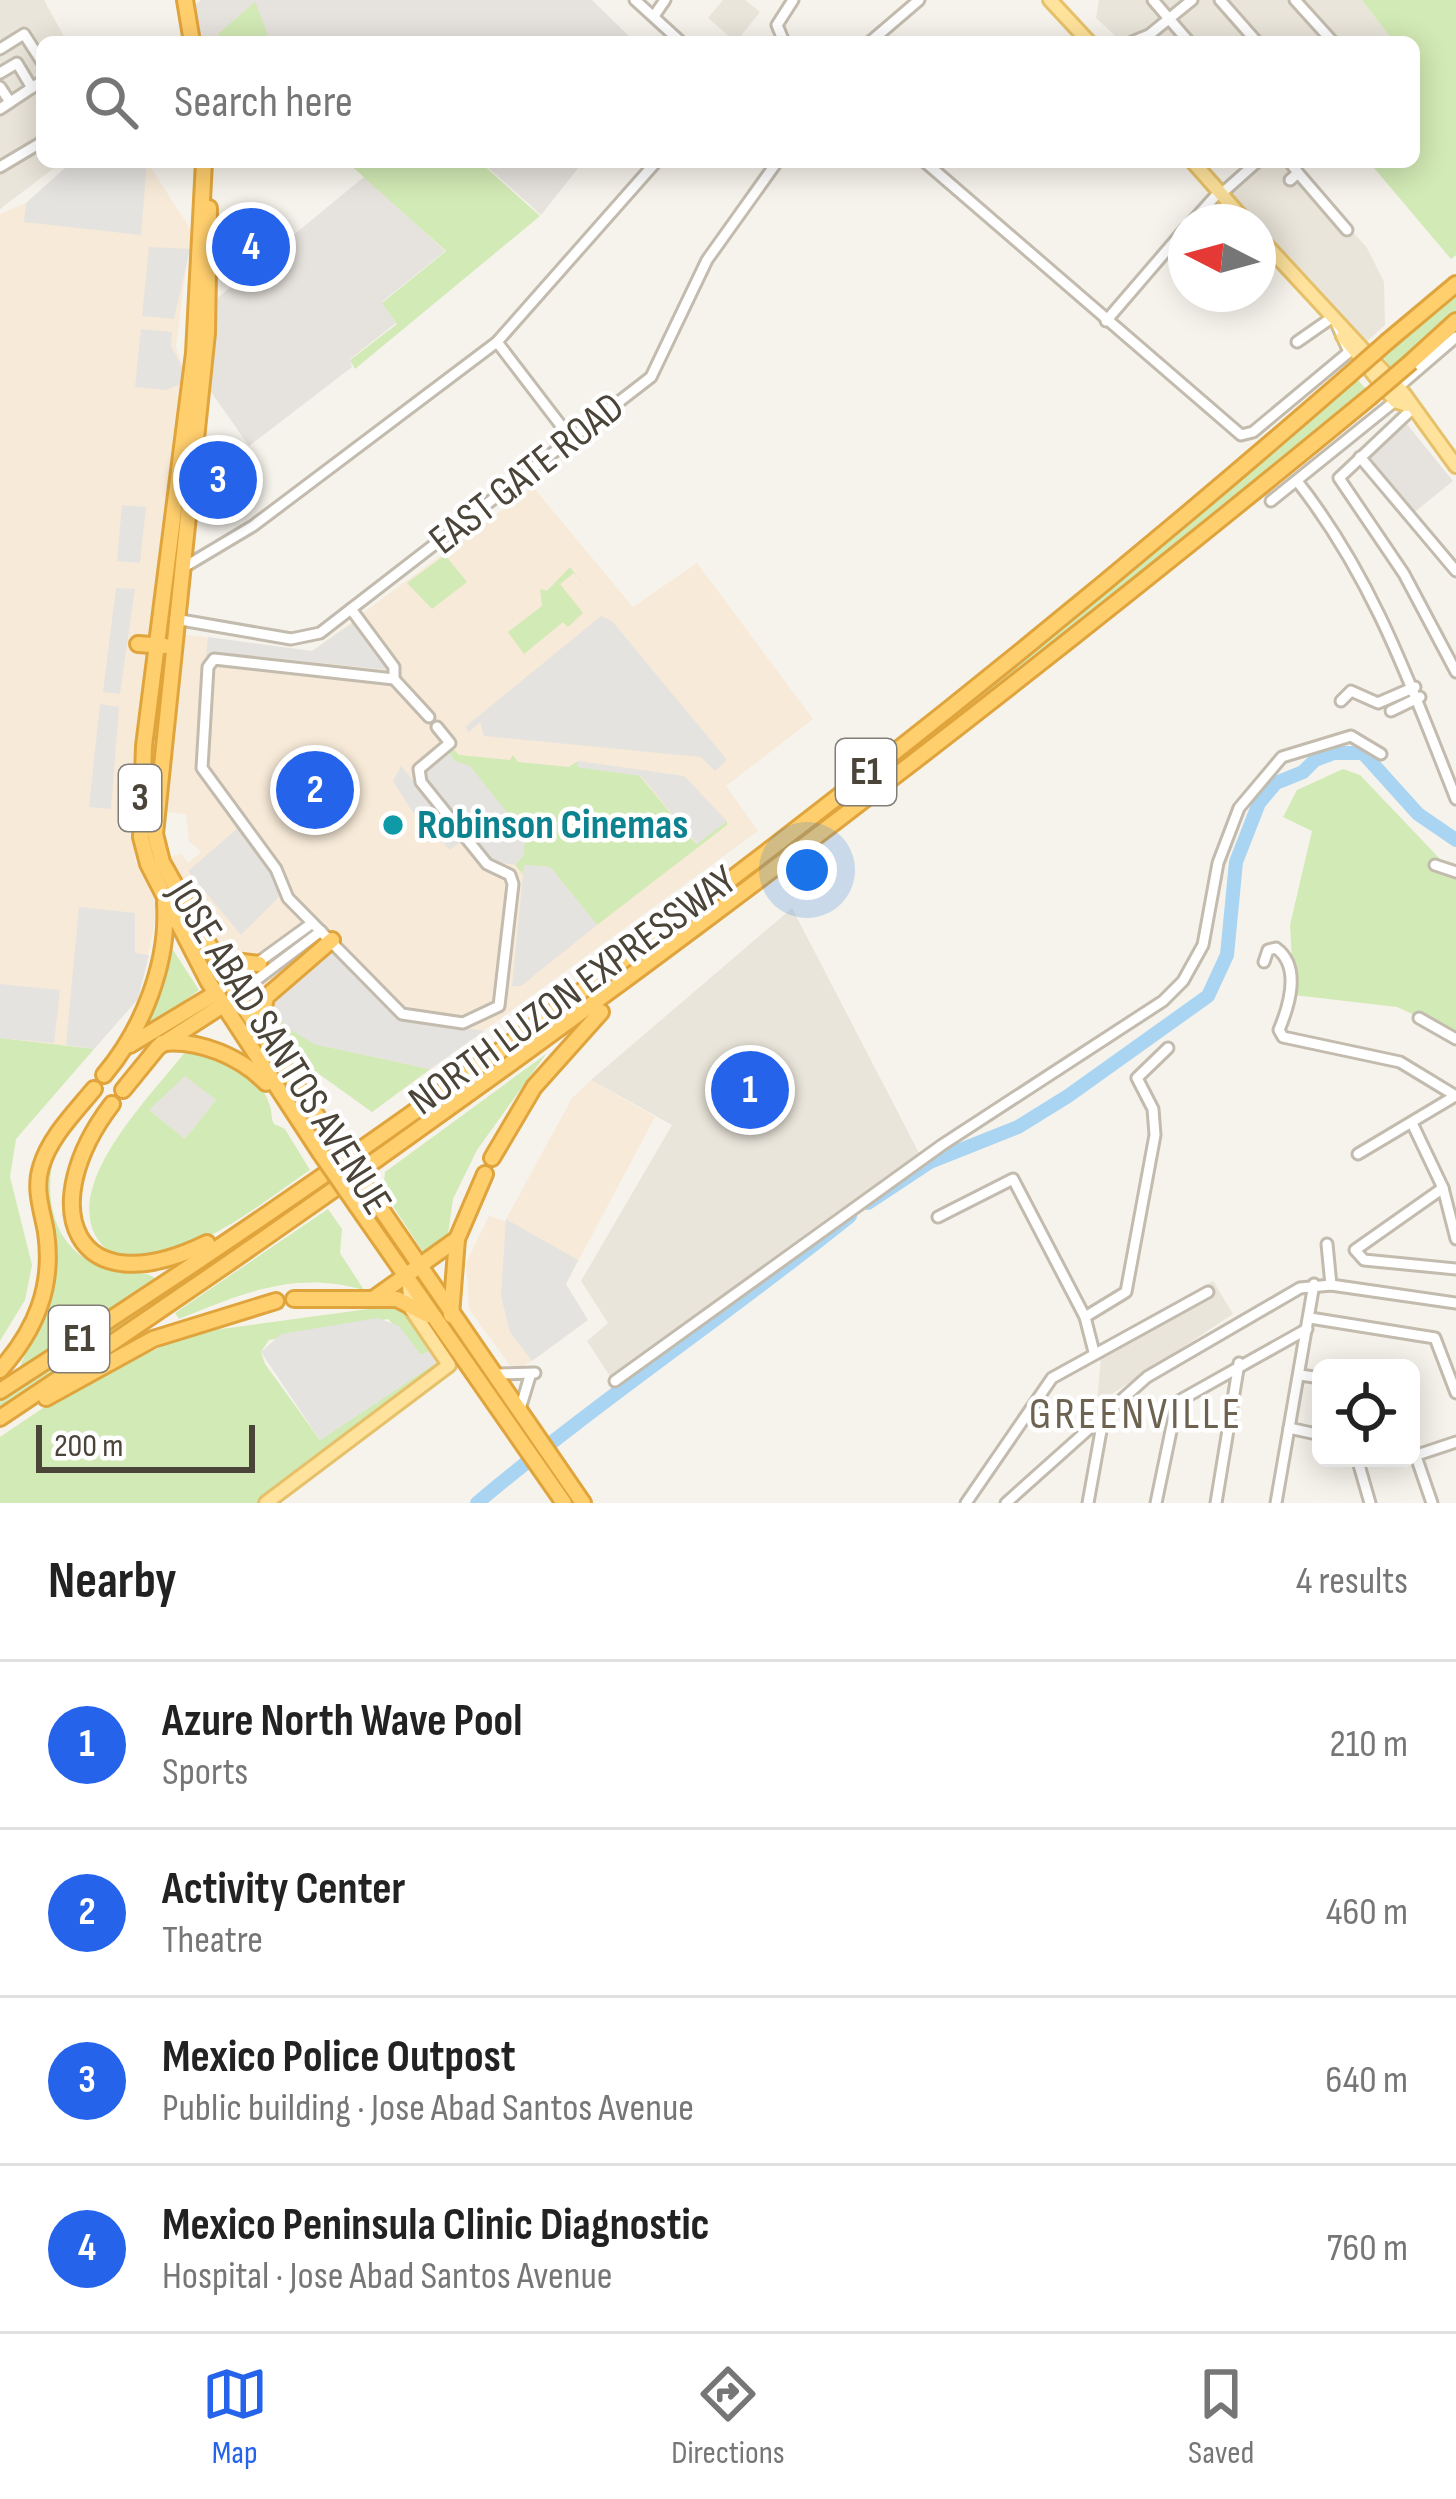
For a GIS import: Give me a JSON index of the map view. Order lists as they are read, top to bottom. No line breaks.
{"streets":{"highway":["E1","3","NORTH LUZON EXPRESSWAY","JOSE ABAD SANTOS AVENUE"],"street":["EAST GATE ROAD"]},"crossings":[["EAST GATE ROAD","JOSE ABAD SANTOS AVENUE"]],"districts":["GREENVILLE"],"places":["Robinson Cinemas"],"scale_bar":"200 m","north":"left","page":{"search":"Search here","pins":["4","3","2","1"],"scale":"200 m","heading":["Nearby","4 results"],"list":[{"mark":"1","name":"Azure North Wave Pool","note":"Sports","value":"210 m"},{"mark":"2","name":"Activity Center","note":"Theatre","value":"460 m"},{"mark":"3","name":"Mexico Police Outpost","note":"Public building · Jose Abad Santos Avenue","value":"640 m"},{"mark":"4","name":"Mexico Peninsula Clinic Diagnostic","note":"Hospital · Jose Abad Santos Avenue","value":"760 m"}],"nav":["Map","Directions","Saved"]}}
